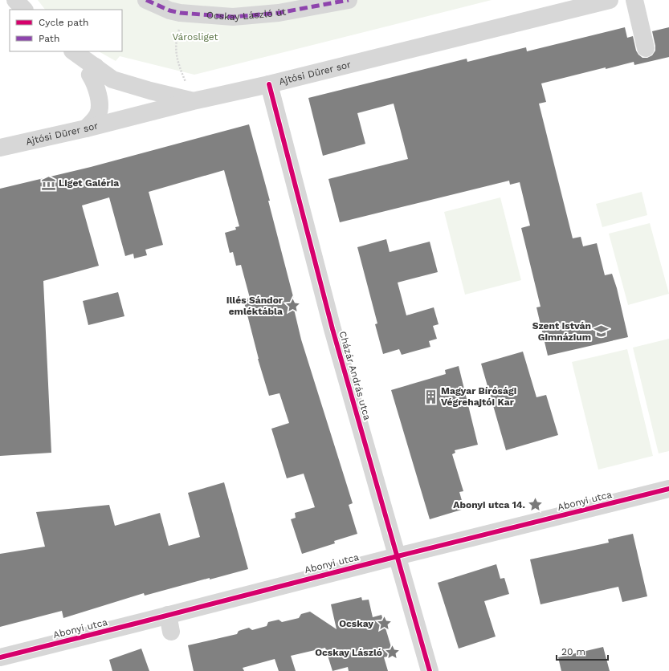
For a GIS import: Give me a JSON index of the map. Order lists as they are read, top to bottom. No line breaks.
{"streets":{"street":["Ocskay László út","Ajtósi Dürer sor","Cházár András utca","Abonyi utca"]},"crossings":[["Ajtósi Dürer sor","Cházár András utca"],["Cházár András utca","Abonyi utca"]],"parks":["Városliget"],"places":{"museum":["Liget Galéria"],"place":["Illés Sándor emléktábla","Abonyi utca 14.","Ocskay","Ocskay László"],"school or university":["Szent István Gimnázium"],"building":["Magyar Bírósági Végrehajtói Kar"]},"legend":["Cycle path","Path"],"scale_bar":"20 m"}
